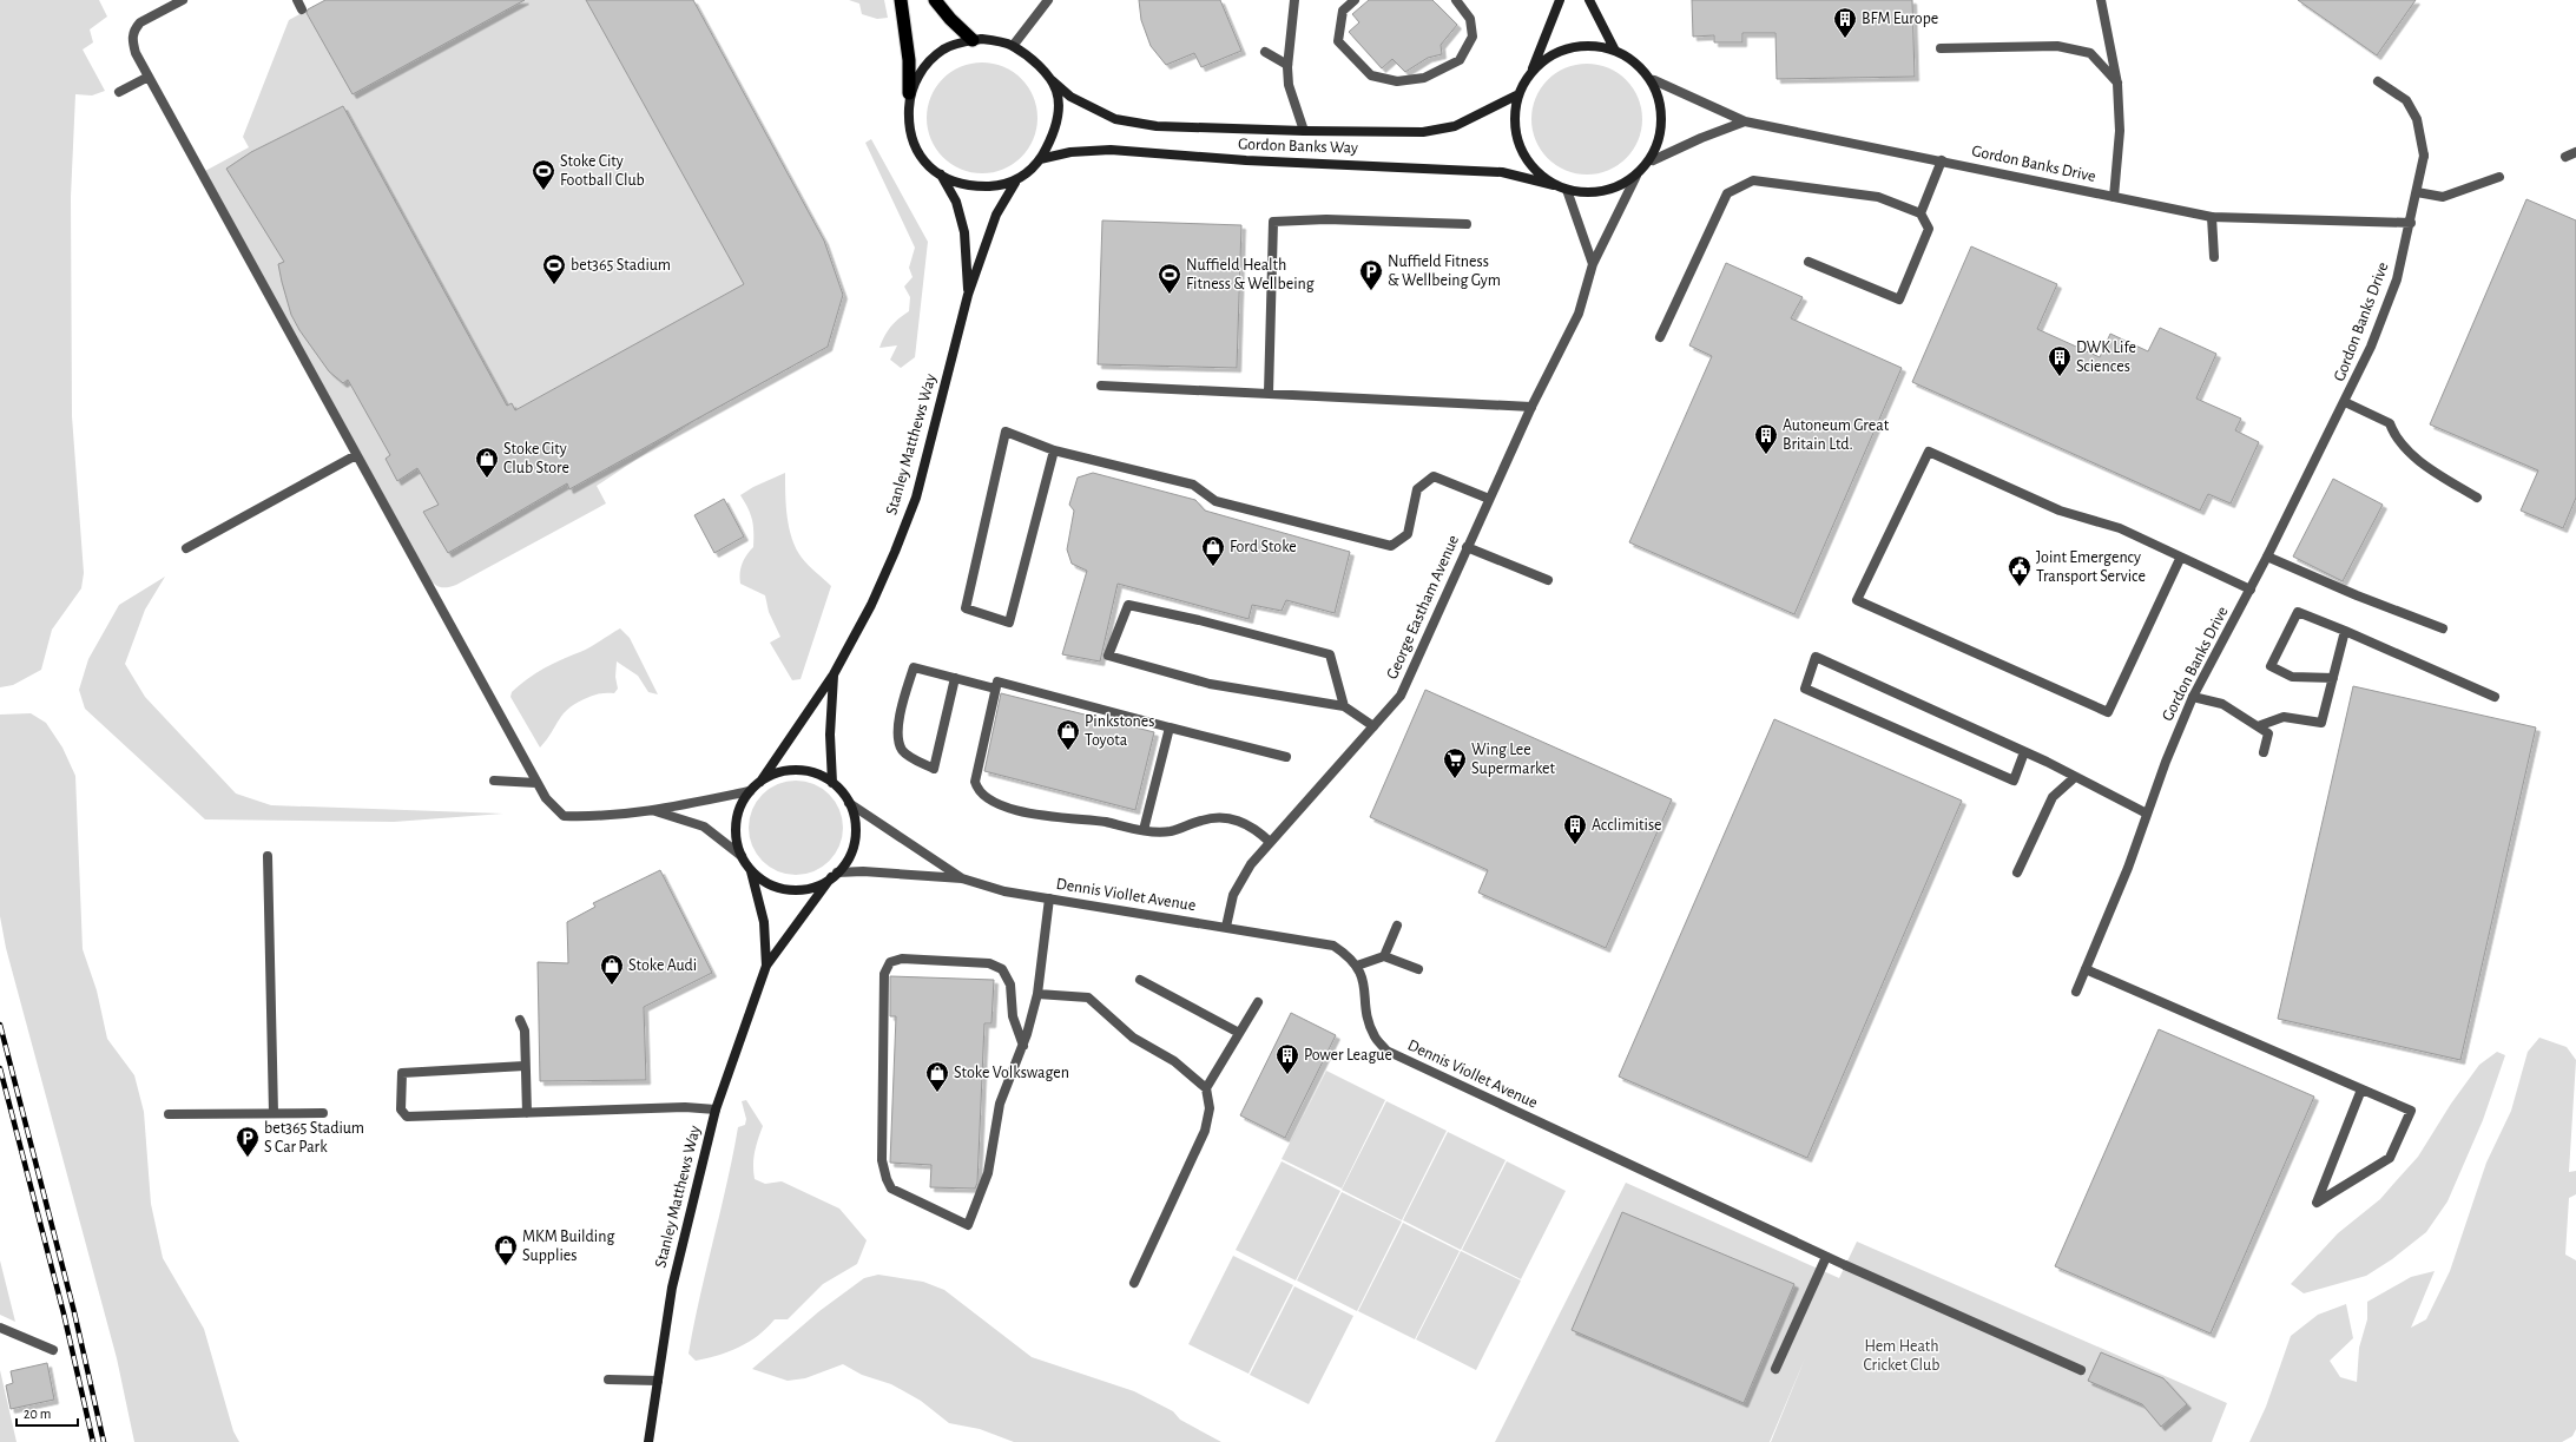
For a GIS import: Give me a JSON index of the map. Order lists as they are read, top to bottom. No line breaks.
{"streets":{"main road":["Gordon Banks Way","Stanley Matthews Way"],"street":["Gordon Banks Drive","George Eastham Avenue","Dennis Viollet Avenue"]},"crossings":[["Gordon Banks Way","Gordon Banks Drive"],["Gordon Banks Way","Stanley Matthews Way"],["Gordon Banks Way","George Eastham Avenue"],["Gordon Banks Drive","George Eastham Avenue"],["Stanley Matthews Way","Dennis Viollet Avenue"],["George Eastham Avenue","Dennis Viollet Avenue"]],"parks":["Hem Heath Cricket Club"],"places":{"building":["BFM Europe","DWK Life Sciences","Autoneum Great Britain Ltd.","Acclimitise","Power League"],"sports":["Stoke City Football Club","bet365 Stadium","Nuffield Health Fitness & Wellbeing"],"parking":["Nuffield Fitness & Wellbeing Gym","bet365 Stadium S Car Park"],"shop":["Stoke City Club Store","Ford Stoke","Pinkstones Toyota","Stoke Audi","Stoke Volkswagen","MKM Building Supplies"],"public building":["Joint Emergency Transport Service"],"supermarket":["Wing Lee Supermarket"]},"scale_bar":"20 m"}
